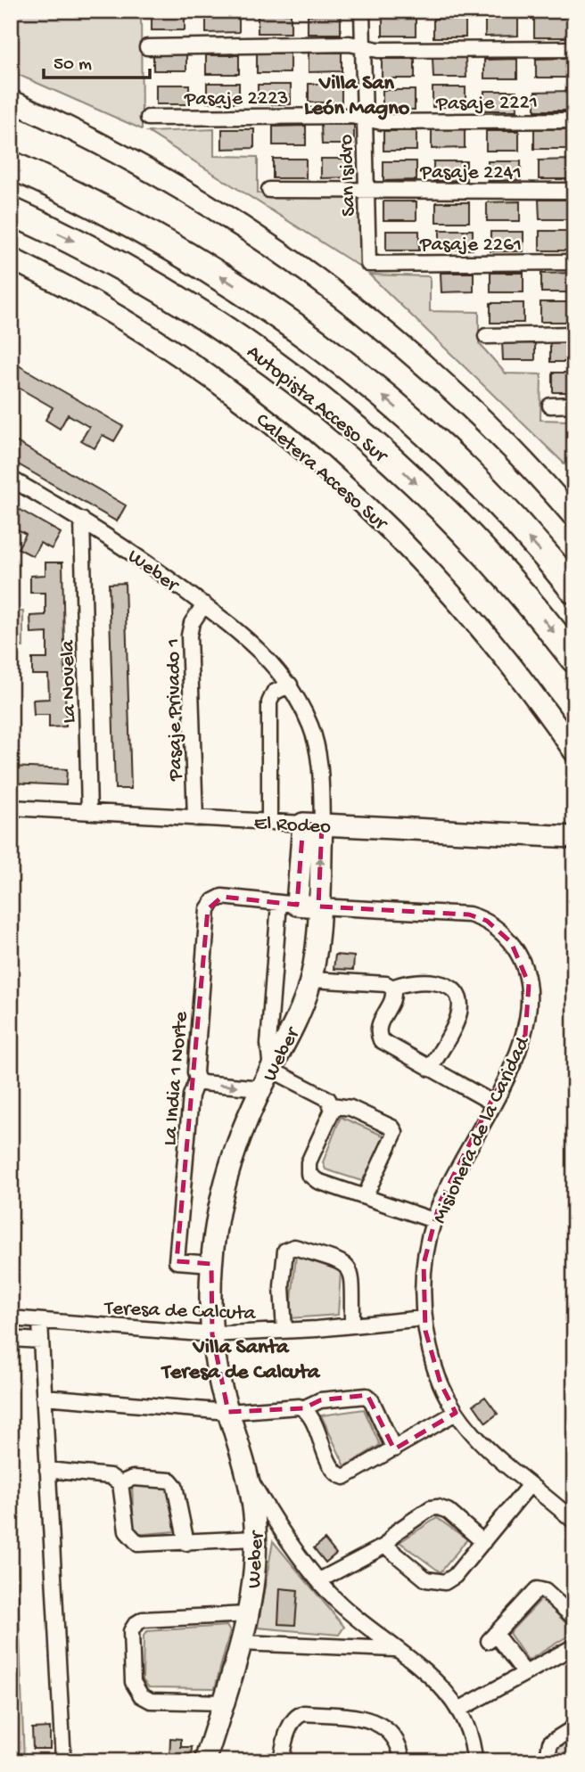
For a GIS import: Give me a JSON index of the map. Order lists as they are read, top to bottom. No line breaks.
{"streets":{"highway":["Autopista Acceso Sur"],"main road":["Caletera Acceso Sur","Weber","El Rodeo","Misionera de la Caridad"],"street":["Pasaje 2223","Pasaje 2221","Pasaje 2241","San Isidro","Pasaje 2261","La Novela","Pasaje Privado 1","La India 1 Norte","Teresa de Calcuta"]},"crossings":[["Pasaje 2223","Pasaje 2221"],["Pasaje 2223","San Isidro"],["Pasaje 2221","San Isidro"],["Pasaje 2241","San Isidro"],["San Isidro","Pasaje 2261"],["Weber","La Novela"],["Weber","Pasaje Privado 1"],["Weber","El Rodeo"],["Weber","La India 1 Norte"],["Weber","Misionera de la Caridad"],["Weber","Teresa de Calcuta"],["La Novela","El Rodeo"],["Pasaje Privado 1","El Rodeo"],["La India 1 Norte","Misionera de la Caridad"],["Misionera de la Caridad","Teresa de Calcuta"]],"districts":["Villa San León Magno","Villa Santa Teresa de Calcuta"],"scale_bar":"50 m"}
